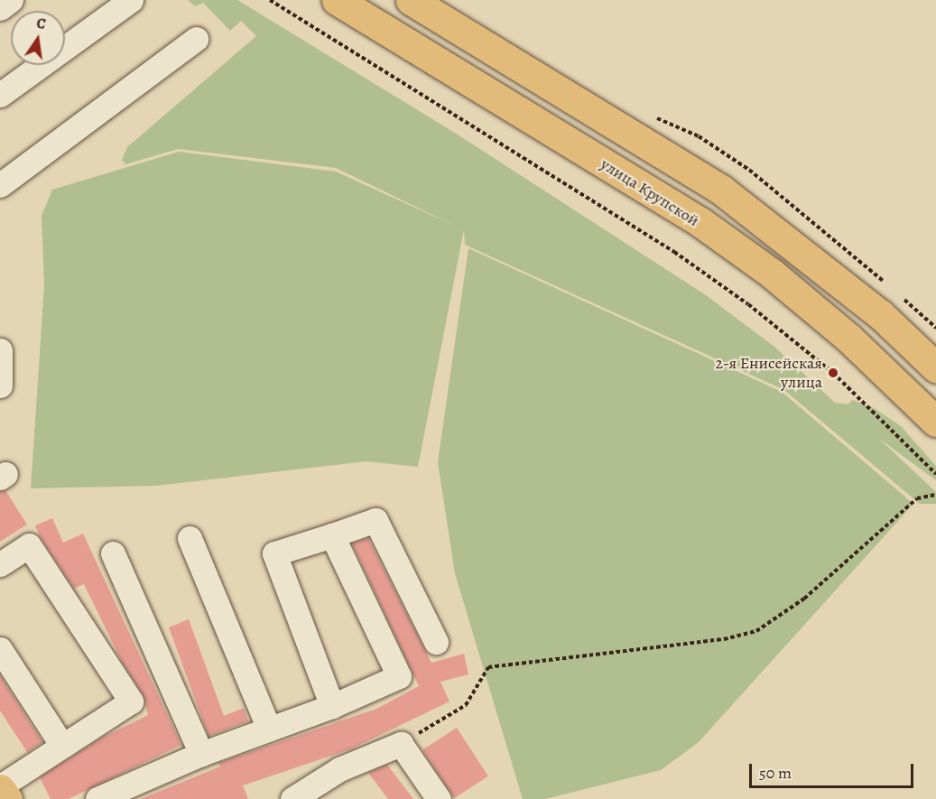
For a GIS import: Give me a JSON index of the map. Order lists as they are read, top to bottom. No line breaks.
{"streets":{"main road":["улица Крупской"]},"places":["2-я Енисейская улица"],"scale_bar":"50 m","north":"top"}
